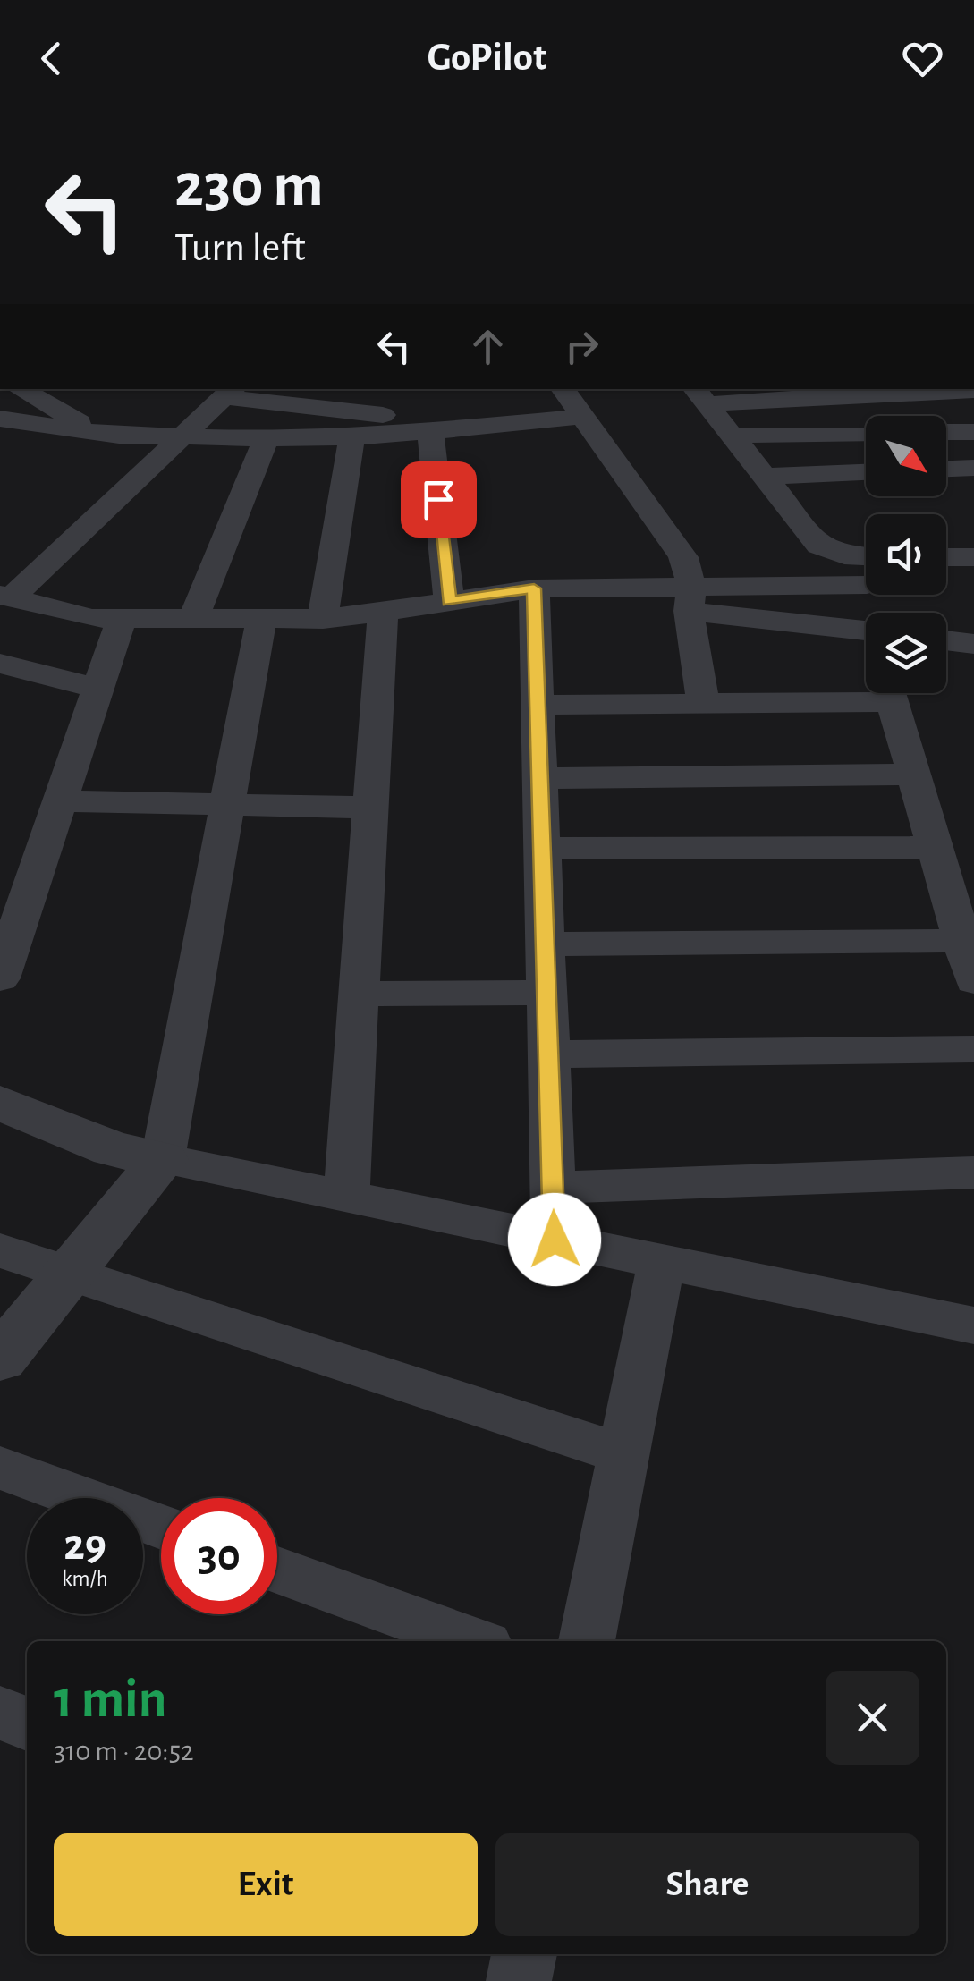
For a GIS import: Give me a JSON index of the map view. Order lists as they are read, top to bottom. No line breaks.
{"north":"bottom right","page":{"header":"GoPilot","turn":["230 m","Turn left"],"speed":"29 km/h","limit":"30","heading":["1 min","310 m · 20:52"],"buttons":["Exit","Share"]}}
